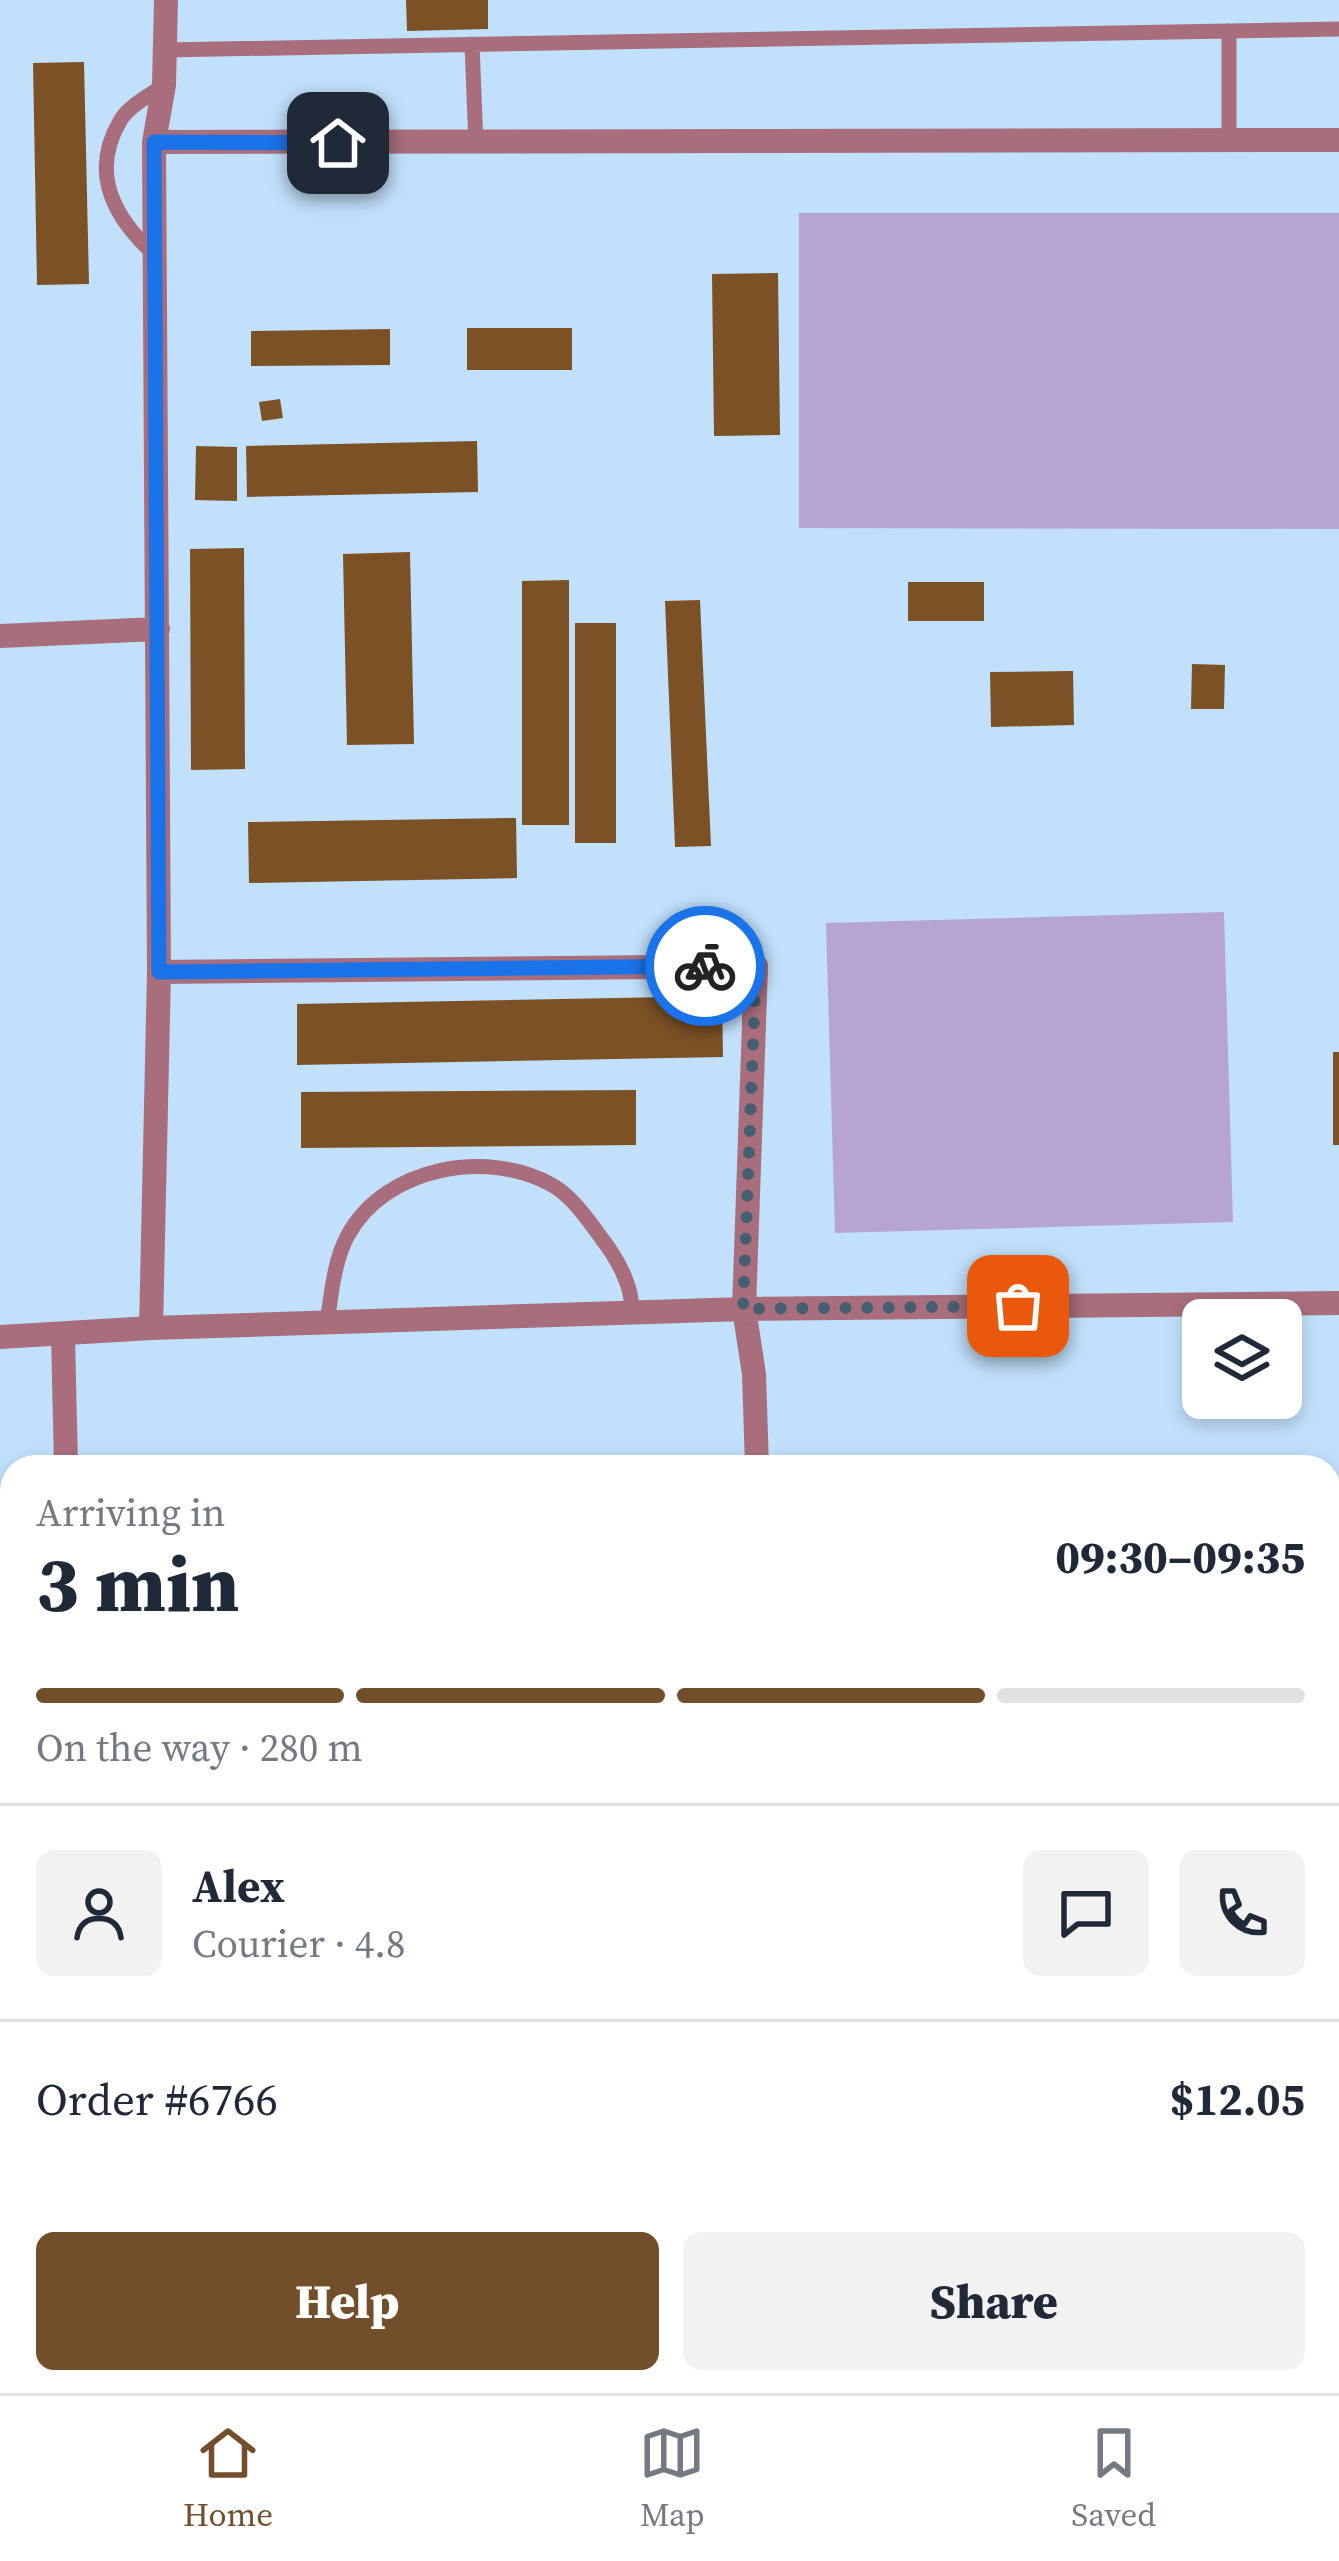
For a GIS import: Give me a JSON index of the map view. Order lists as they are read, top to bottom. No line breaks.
{"page":{"heading":["3 min","Arriving in","09:30–09:35"],"panel":["Alex","Courier · 4.8","Order #6766","$12.05"],"bar":"On the way · 280 m","buttons":["Help","Share"],"tabs":["Home","Map","Saved"]}}
